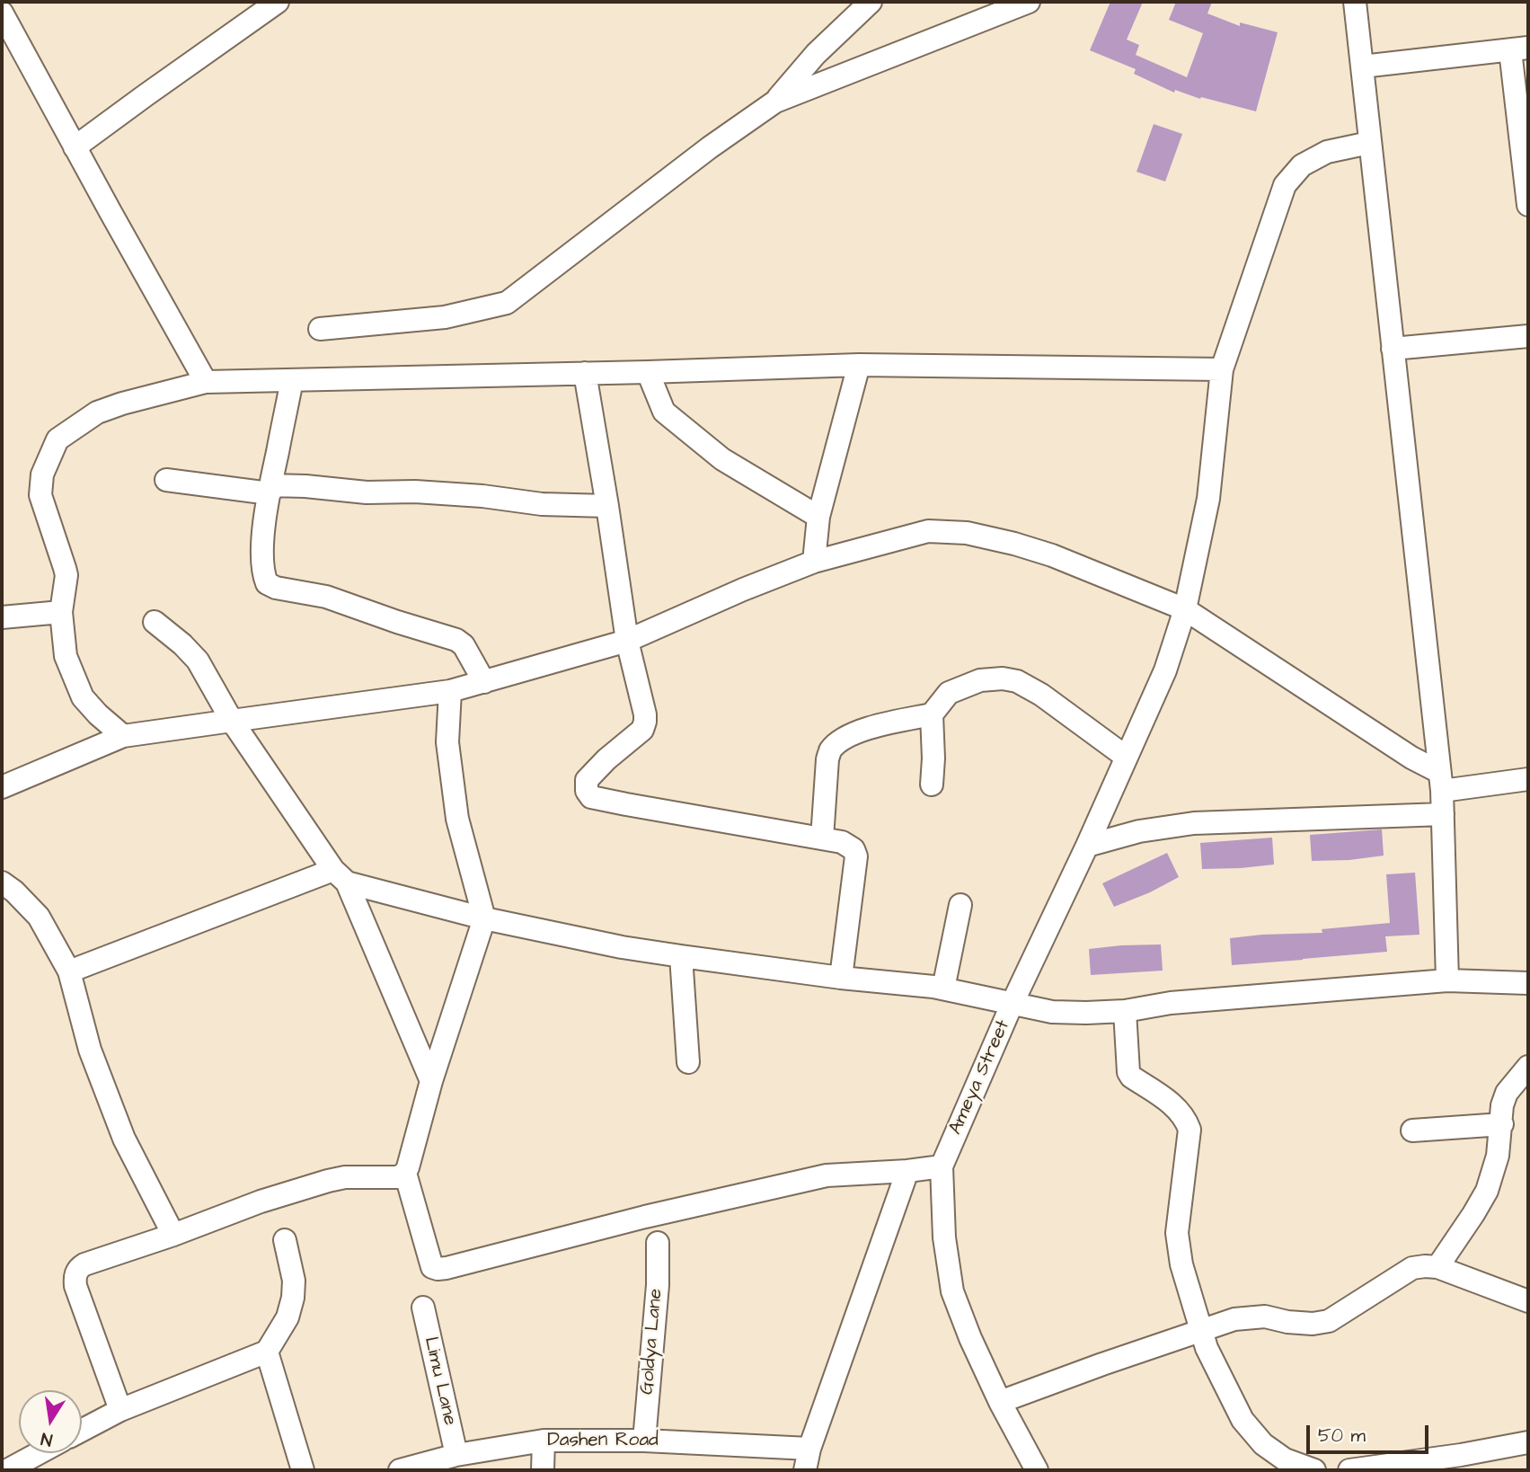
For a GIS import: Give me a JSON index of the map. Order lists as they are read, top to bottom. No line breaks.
{"streets":{"street":["Ameya Street","Goldya Lane","Limu Lane","Dashen Road"]},"crossings":[["Goldya Lane","Dashen Road"],["Limu Lane","Dashen Road"]],"scale_bar":"50 m","north":"bottom"}
